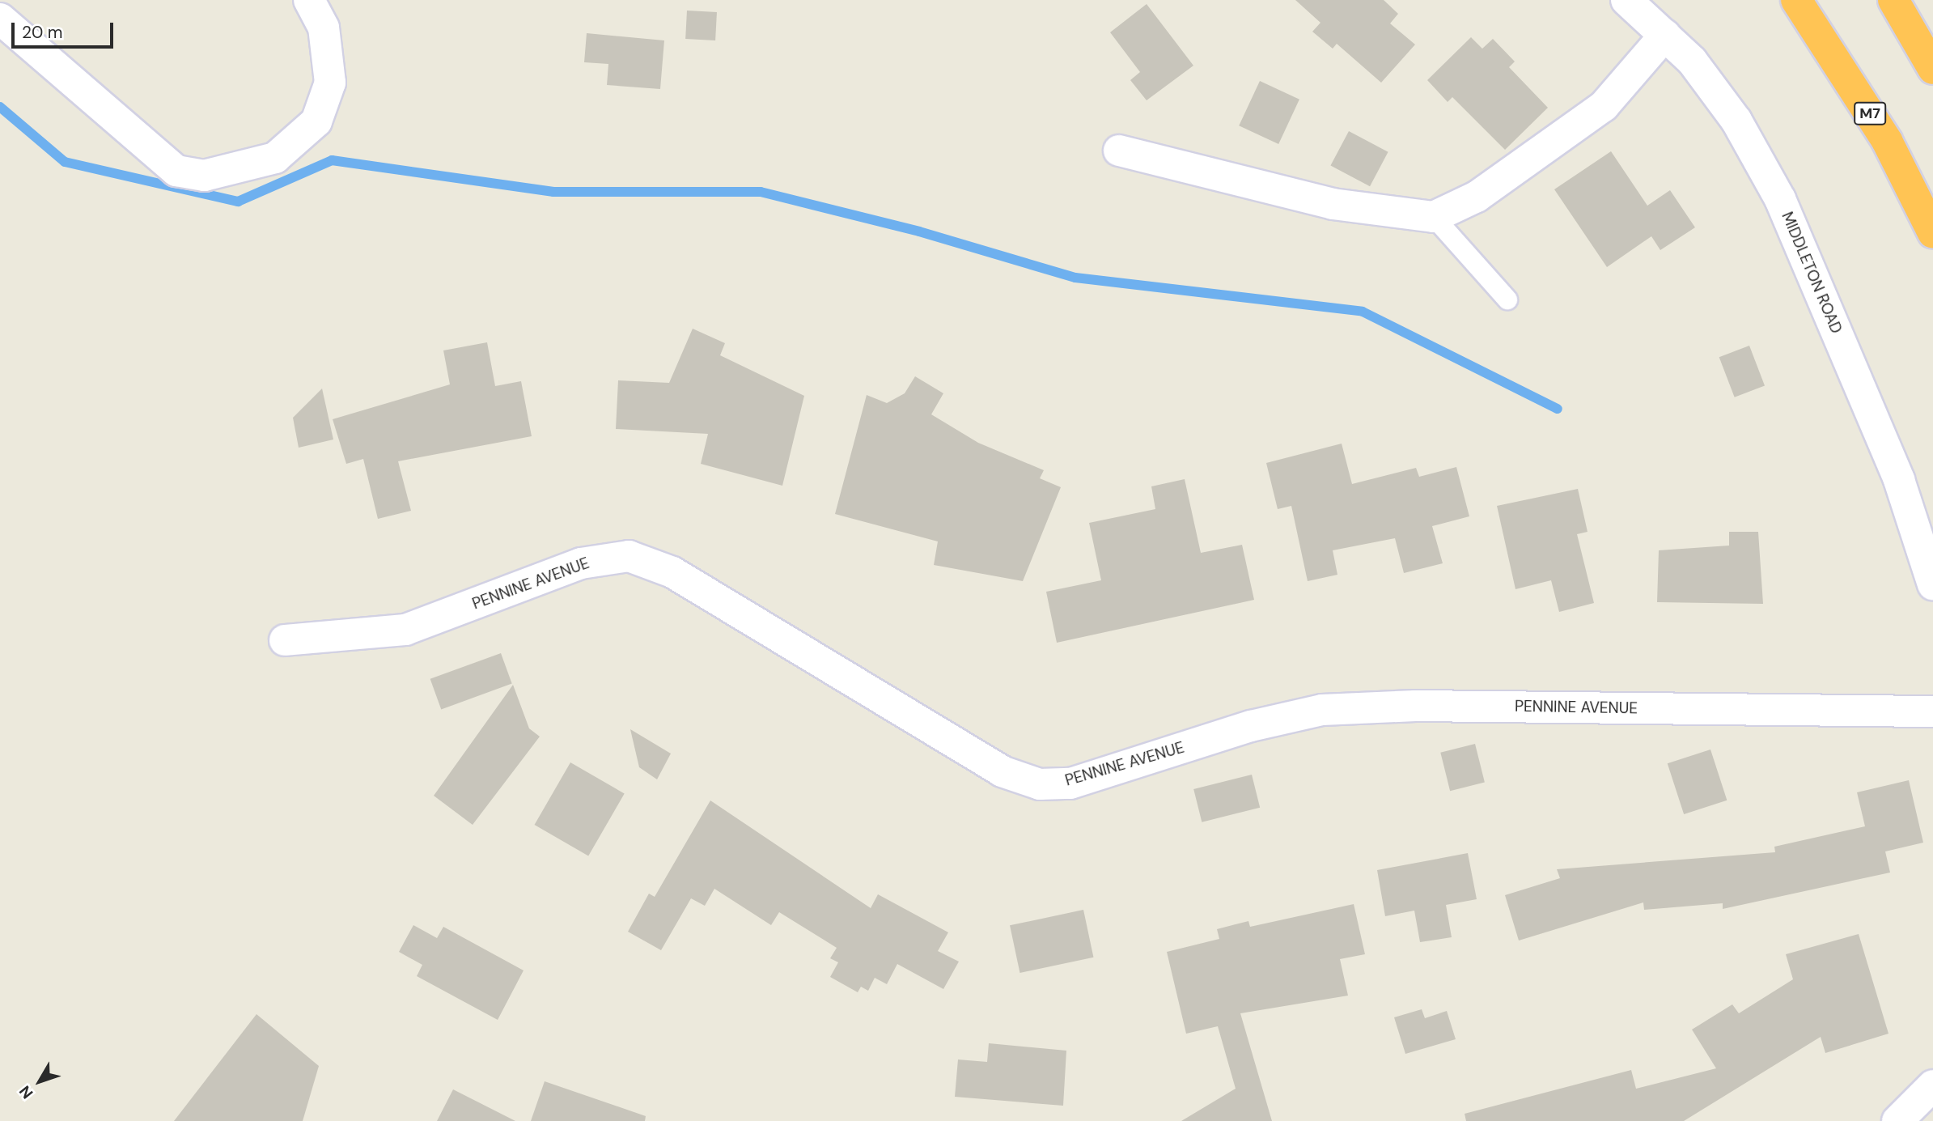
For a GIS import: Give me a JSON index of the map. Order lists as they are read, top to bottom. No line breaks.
{"streets":{"highway":["M7"],"street":["MIDDLETON ROAD","PENNINE AVENUE"]},"scale_bar":"20 m","north":"bottom left"}
